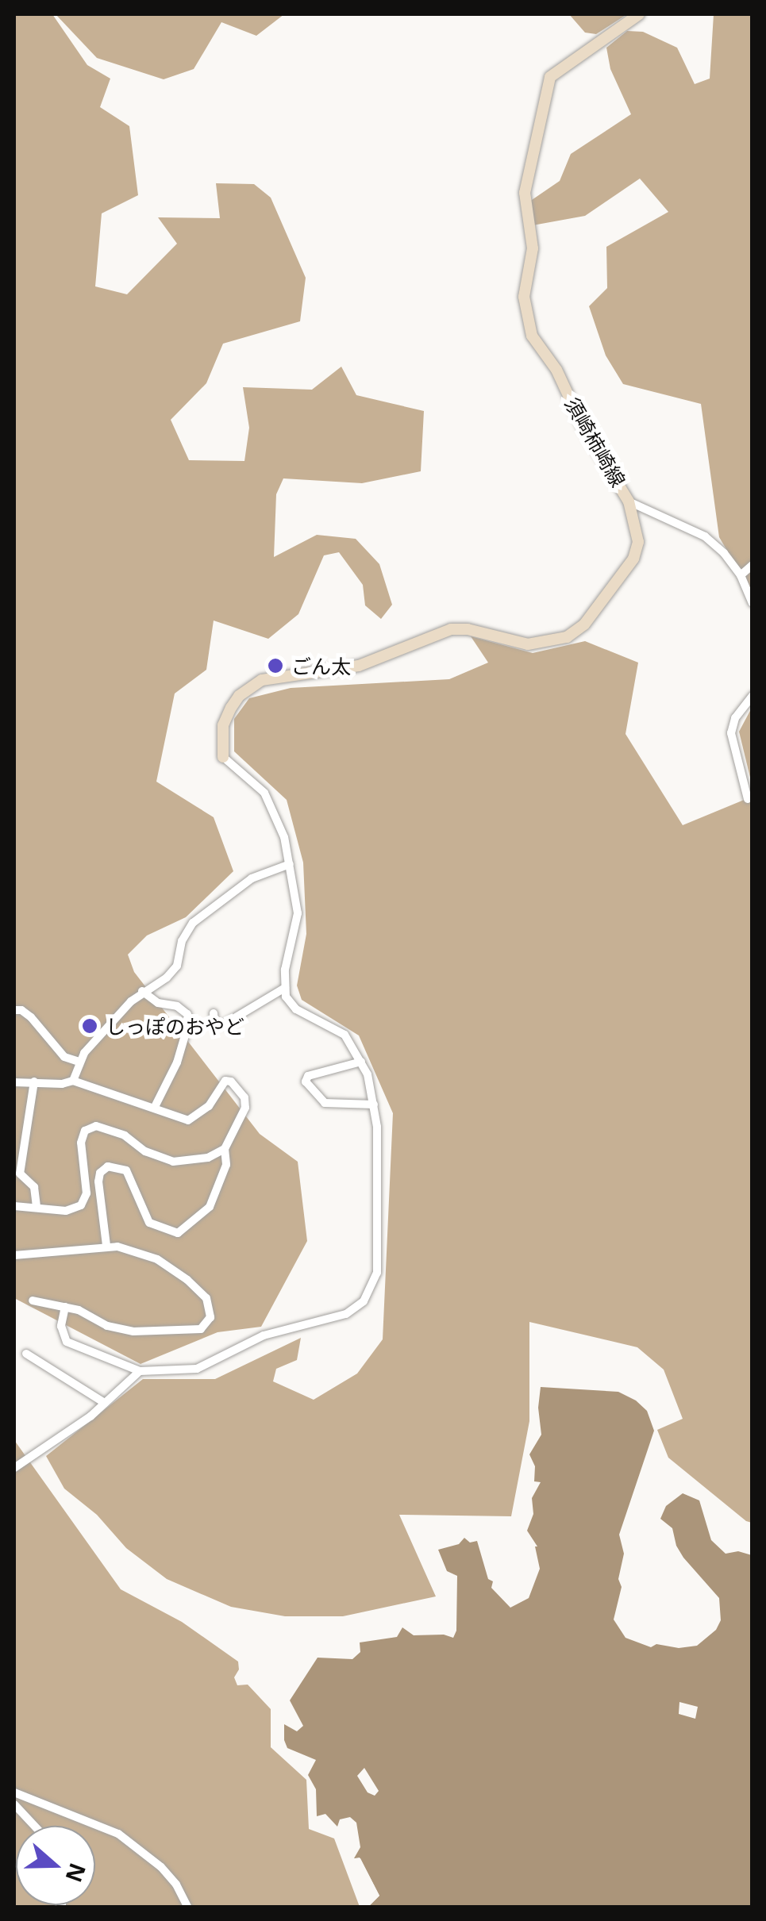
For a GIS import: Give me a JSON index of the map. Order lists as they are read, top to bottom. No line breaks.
{"streets":{"main road":["須崎柿崎線"]},"places":["ごん太","しっぽのおやど"],"north":"right"}
